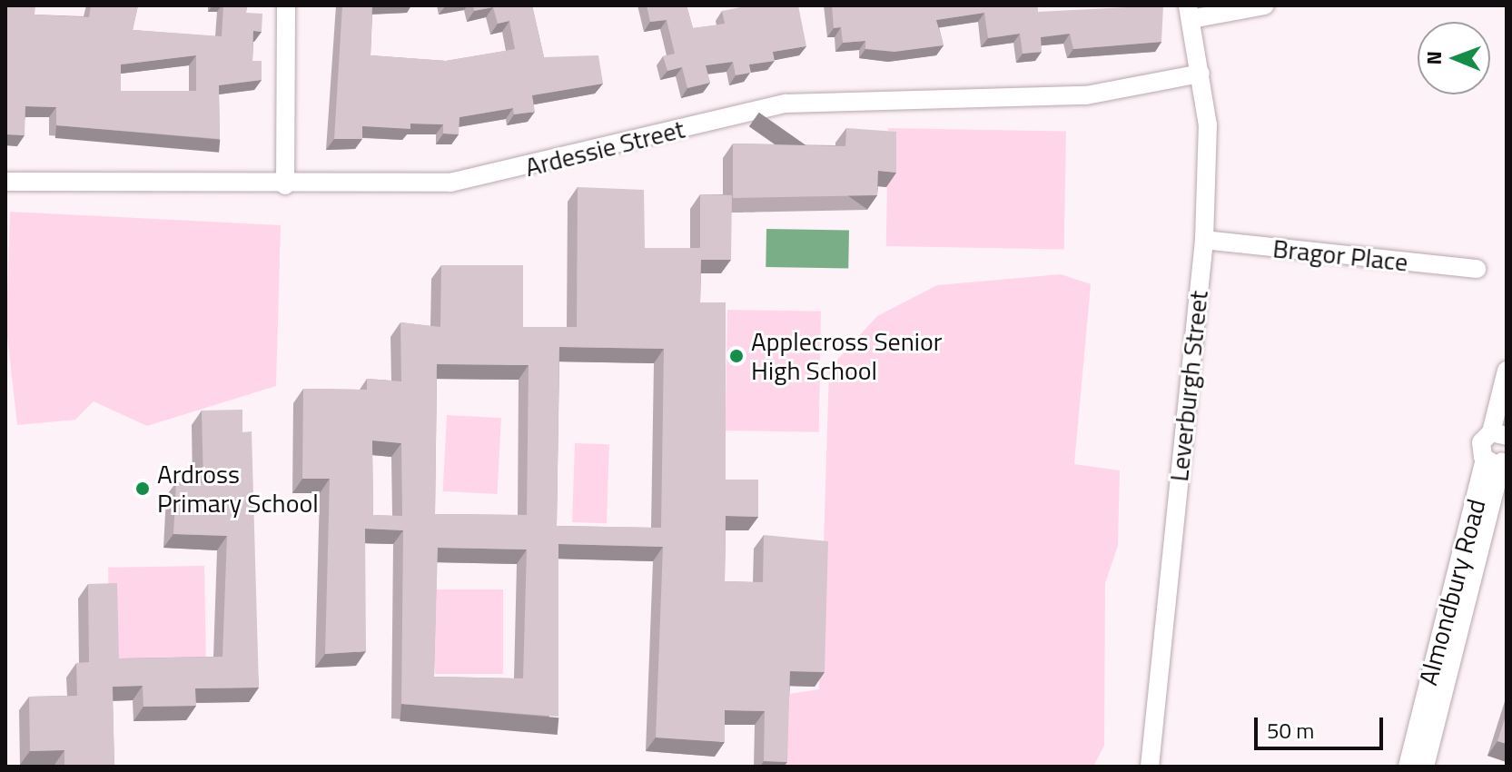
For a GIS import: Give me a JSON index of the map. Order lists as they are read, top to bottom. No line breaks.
{"streets":{"street":["Ardessie Street","Bragor Place","Leverburgh Street","Almondbury Road"]},"crossings":[["Ardessie Street","Leverburgh Street"],["Bragor Place","Leverburgh Street"]],"places":["Applecross Senior High School","Ardross Primary School"],"scale_bar":"50 m","north":"left"}
